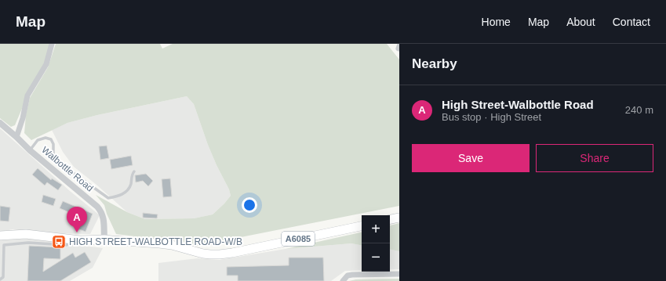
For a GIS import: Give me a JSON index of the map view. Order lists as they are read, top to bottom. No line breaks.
{"streets":{"main road":["A6085"],"street":["Walbottle Road"]},"crossings":[["Walbottle Road","A6085"]],"places":{"bus stop":["HIGH STREET-WALBOTTLE ROAD-W/B"]},"page":{"header":"Map","nav":["Home","Map","About","Contact"],"heading":"Nearby","list":[{"mark":"A","name":"High Street-Walbottle Road","note":"Bus stop · High Street","value":"240 m"}],"buttons":["Save","Share"],"pins":"A","map_buttons":["+","−"]}}
